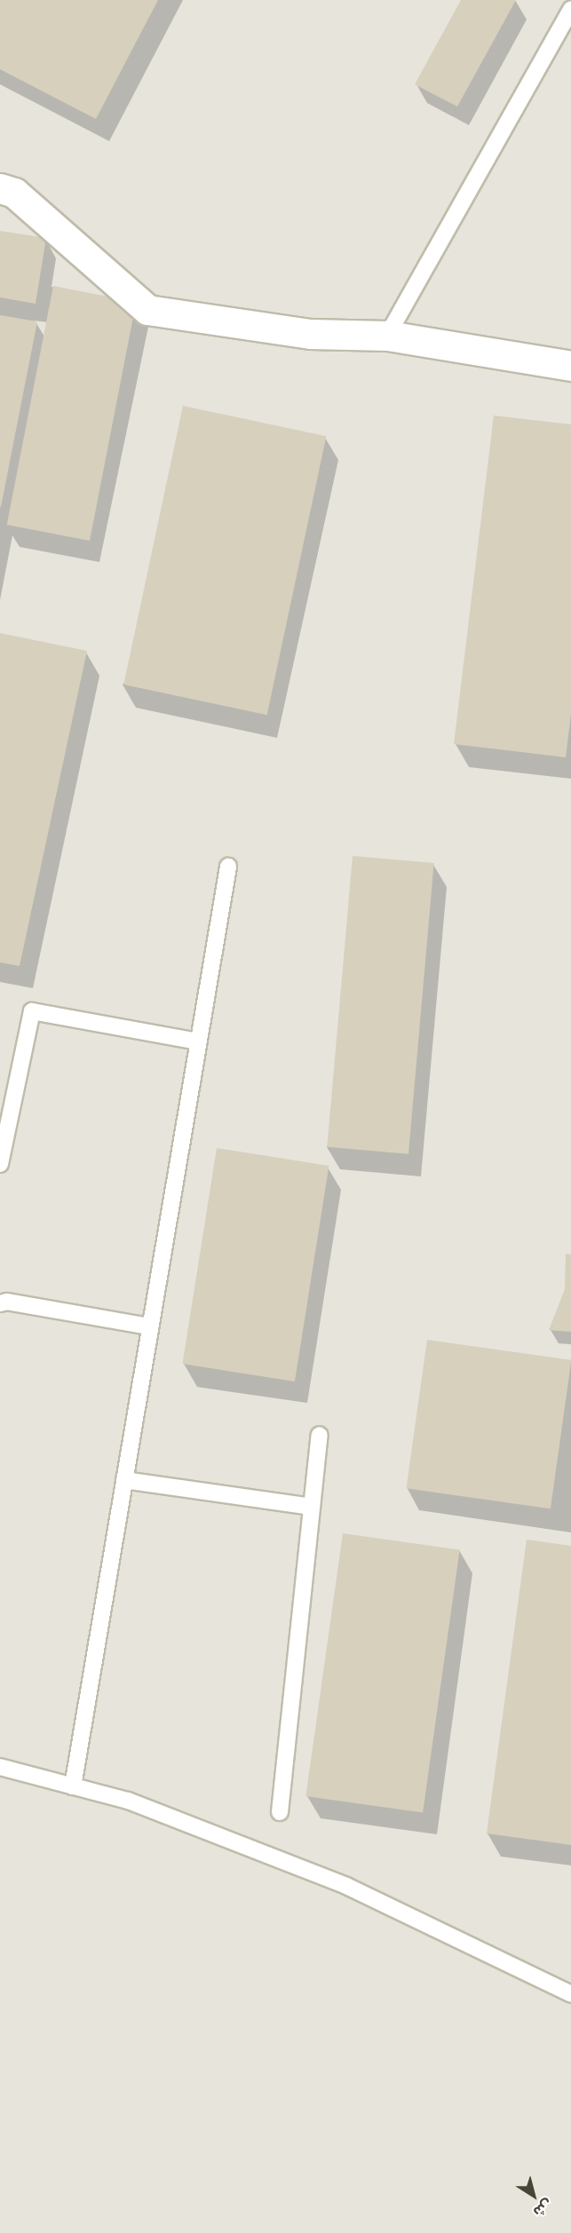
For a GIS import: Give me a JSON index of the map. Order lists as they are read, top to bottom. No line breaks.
{"north":"bottom right"}
